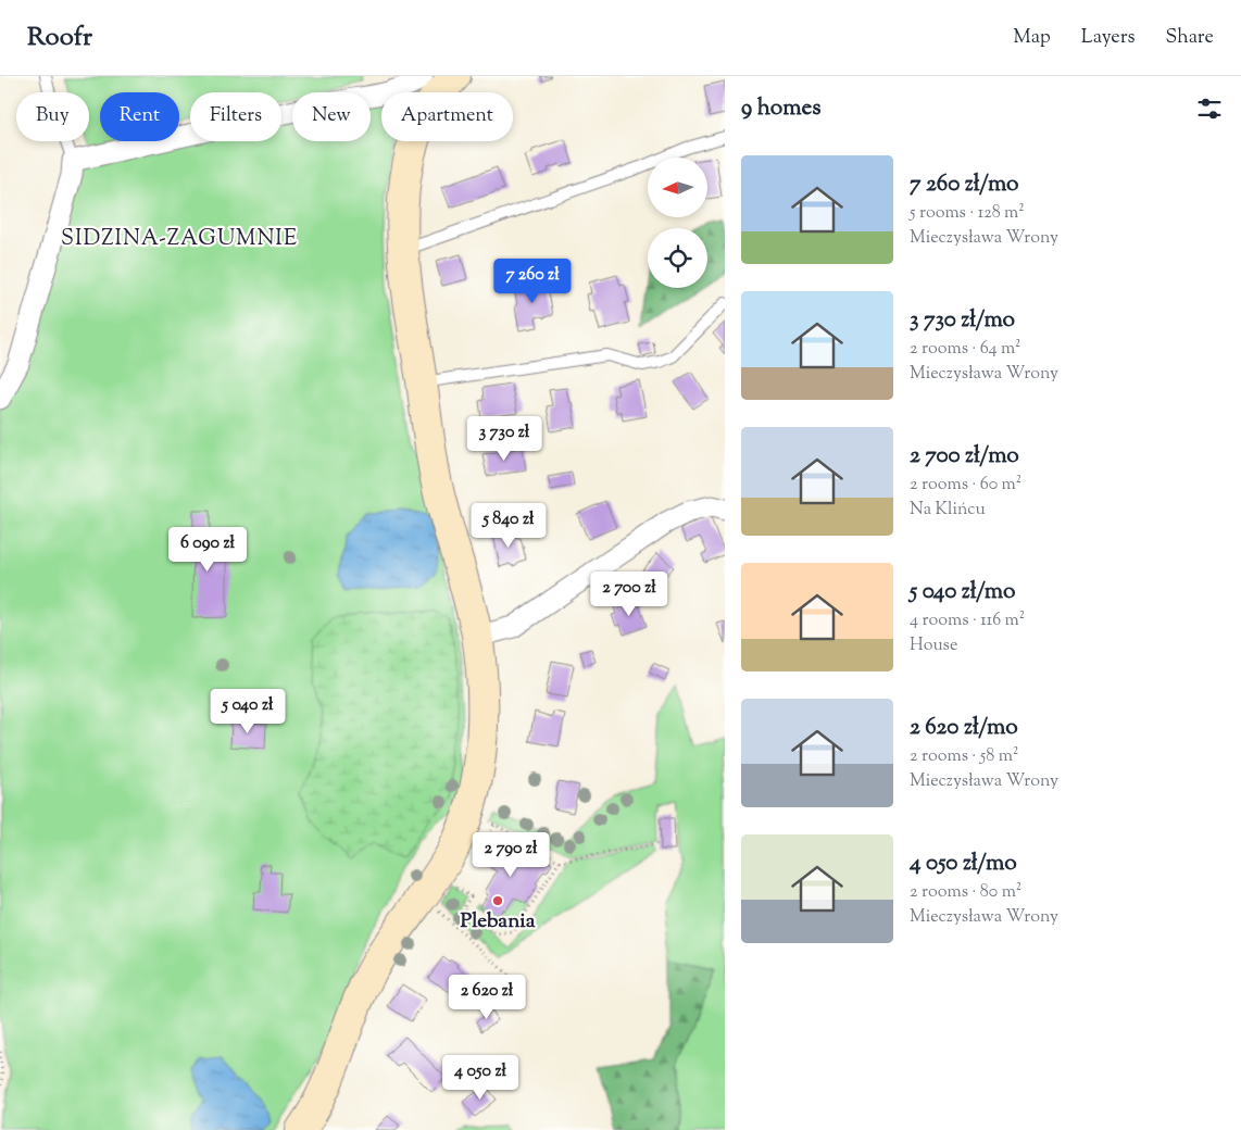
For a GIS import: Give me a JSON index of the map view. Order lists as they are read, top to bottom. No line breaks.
{"districts":["SIDZINA-ZAGUMNIE"],"places":["Plebania"],"north":"left","page":{"header":"Roofr","nav":["Map","Layers","Share"],"heading":"9 homes","chip":["Buy","Rent","Filters","New","Apartment"],"list":[{"name":"7 260 zł/mo","note":"5 rooms · 128 m² · Mieczysława Wrony"},{"name":"3 730 zł/mo","note":"2 rooms · 64 m² · Mieczysława Wrony"},{"name":"2 700 zł/mo","note":"2 rooms · 60 m² · Na Klińcu"},{"name":"5 040 zł/mo","note":"4 rooms · 116 m² · House"},{"name":"2 620 zł/mo","note":"2 rooms · 58 m² · Mieczysława Wrony"},{"name":"4 050 zł/mo","note":"2 rooms · 80 m² · Mieczysława Wrony"}],"price":["7 260 zł","3 730 zł","5 840 zł","6 090 zł","2 700 zł","5 040 zł","2 790 zł","2 620 zł","4 050 zł"]}}
